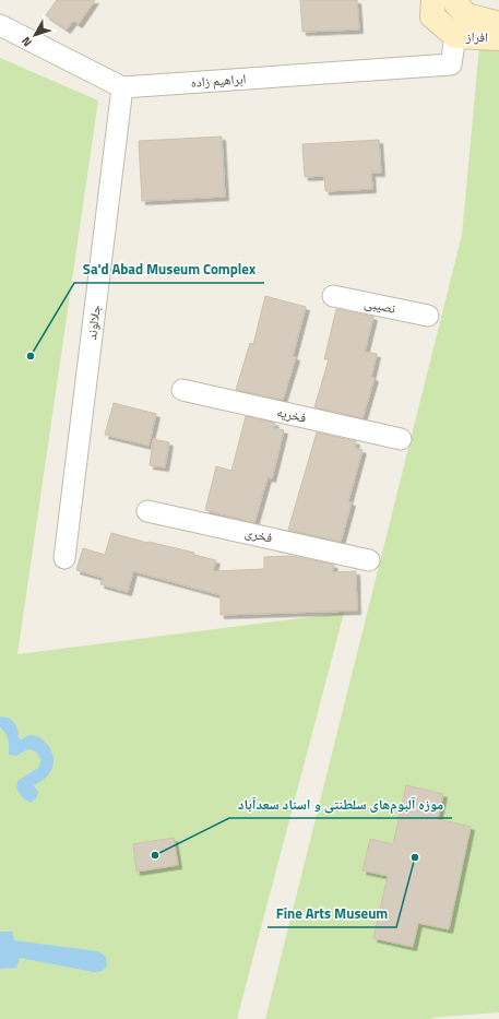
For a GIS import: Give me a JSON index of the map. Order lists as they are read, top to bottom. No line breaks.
{"streets":{"street":["افراز","ابراهیم زاده","نصیبی","جلالوند","فخریه","فخری"]},"crossings":[["افراز","ابراهیم زاده"],["ابراهیم زاده","جلالوند"]],"places":["Sa'd Abad Museum Complex","موزه آلبوم‌های سلطنتی و اسناد سعدآباد","Fine Arts Museum"],"north":"bottom left"}
